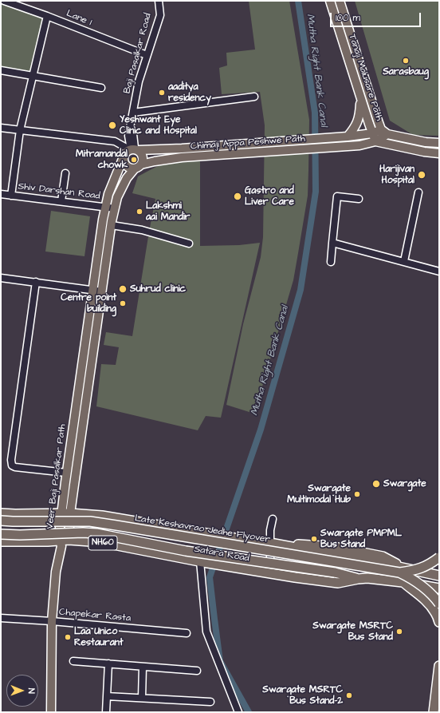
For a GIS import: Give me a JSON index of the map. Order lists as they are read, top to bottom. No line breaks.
{"streets":{"highway":["Late Keshavrao Jedhe Flyover","NH60","Satara Road"],"main road":["Tanaji Malusare Path","Chimaji Appa Peshwe Path","Veer Baji Pasalkar Path"],"street":["Lane 1","Baji Pasalkar Road","Shiv Darshan Road","Chapekar Rasta"]},"crossings":[["Lane 1","Baji Pasalkar Road"],["Baji Pasalkar Road","Chimaji Appa Peshwe Path"],["Baji Pasalkar Road","Veer Baji Pasalkar Path"],["Tanaji Malusare Path","Chimaji Appa Peshwe Path"],["Chimaji Appa Peshwe Path","Veer Baji Pasalkar Path"],["Shiv Darshan Road","Veer Baji Pasalkar Path"],["Veer Baji Pasalkar Path","Satara Road"],["Veer Baji Pasalkar Path","Chapekar Rasta"],["Late Keshavrao Jedhe Flyover","Satara Road"]],"water":["Mutha Right Bank Canal"],"places":["Sarasbaug","aaditya residency","Yeshwant Eye Clinic and Hospital","Mitramandal chowk","Harijivan Hospital","Gastro and Liver Care","Lakshmi aai Mandir","Suhrud clinic","Centre point building","Swargate","Swargate Multimodal Hub","Swargate PMPML Bus Stand","Swargate MSRTC Bus Stand","Laa Unico Restaurant","Swargate MSRTC Bus Stand-2"],"scale_bar":"100 m","north":"right"}
